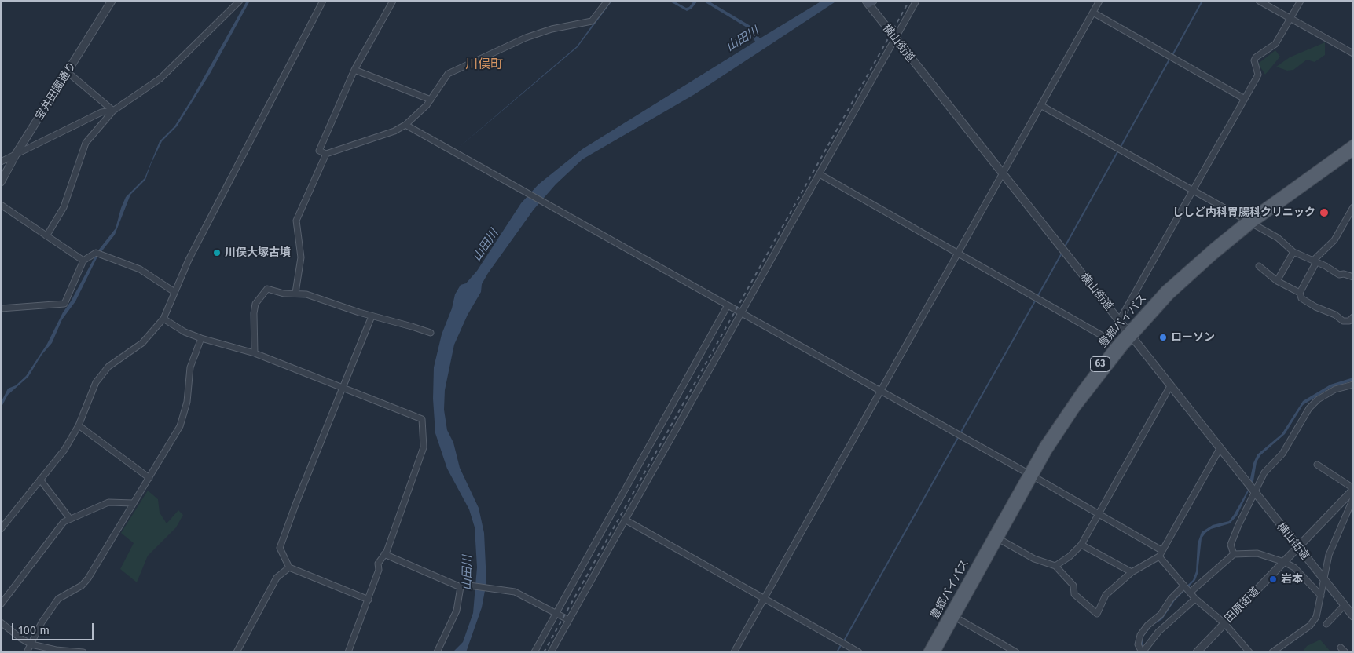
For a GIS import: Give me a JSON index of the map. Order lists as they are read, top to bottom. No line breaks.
{"streets":{"main road":["豊郷バイパス","63"],"street":["横山街道","宝井田園通り","田原街道"]},"crossings":[["横山街道","豊郷バイパス"],["横山街道","田原街道"]],"districts":["川俣町"],"water":["山田川"],"places":["ししど内科胃腸科クリニック","川俣大塚古墳","ローソン","岩本"],"scale_bar":"100 m"}
